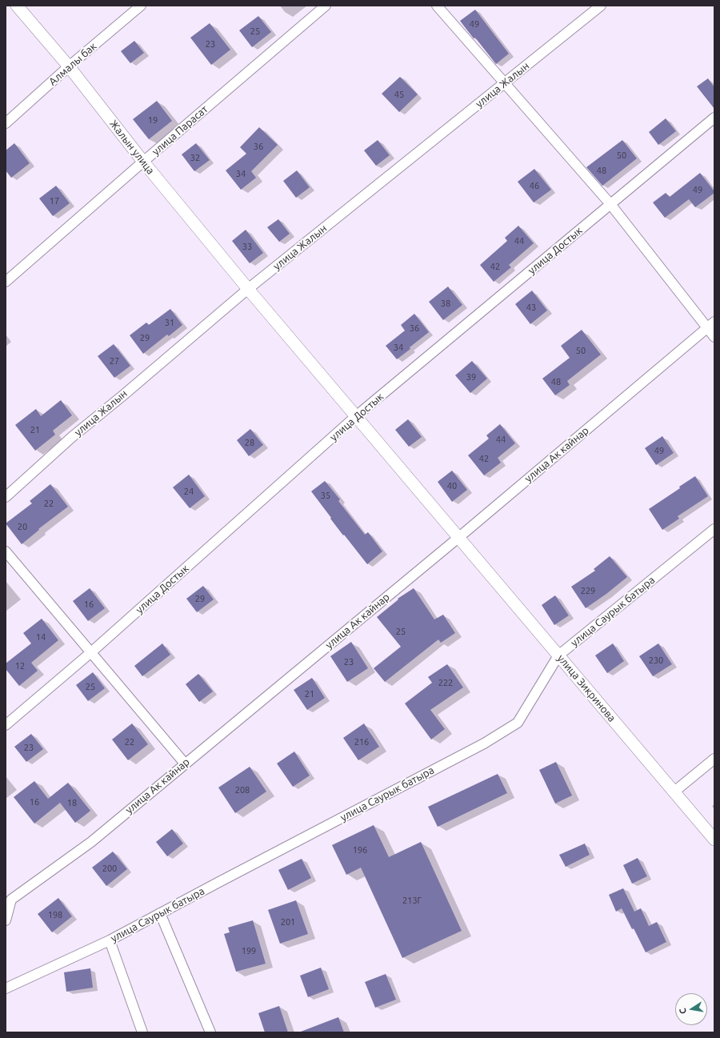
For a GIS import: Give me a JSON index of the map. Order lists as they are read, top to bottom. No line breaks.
{"streets":{"street":["Алмалы бак","улица Жалын","улица Парасат","Жалын улица","улица Достык","улица Ак кайнар","улица Саурык батыра","улица Зикринова"]},"crossings":[["Алмалы бак","Жалын улица"],["улица Жалын","Жалын улица"],["улица Парасат","Жалын улица"],["Жалын улица","улица Достык"],["Жалын улица","улица Зикринова"],["улица Достык","улица Зикринова"],["улица Ак кайнар","улица Зикринова"],["улица Саурык батыра","улица Зикринова"]],"house_numbers":["49","25","23","45","19","36","50","32","48","34","46","49","17","44","33","42","38","43","31","36","29","34","50","27","39","48","21","44","28","49","42","40","24","35","22","20","229","29","16","25","14","230","23","12","222","25","21","22","216","23","208","16","18","196","200","213Г","198","201","199"],"north":"left"}
